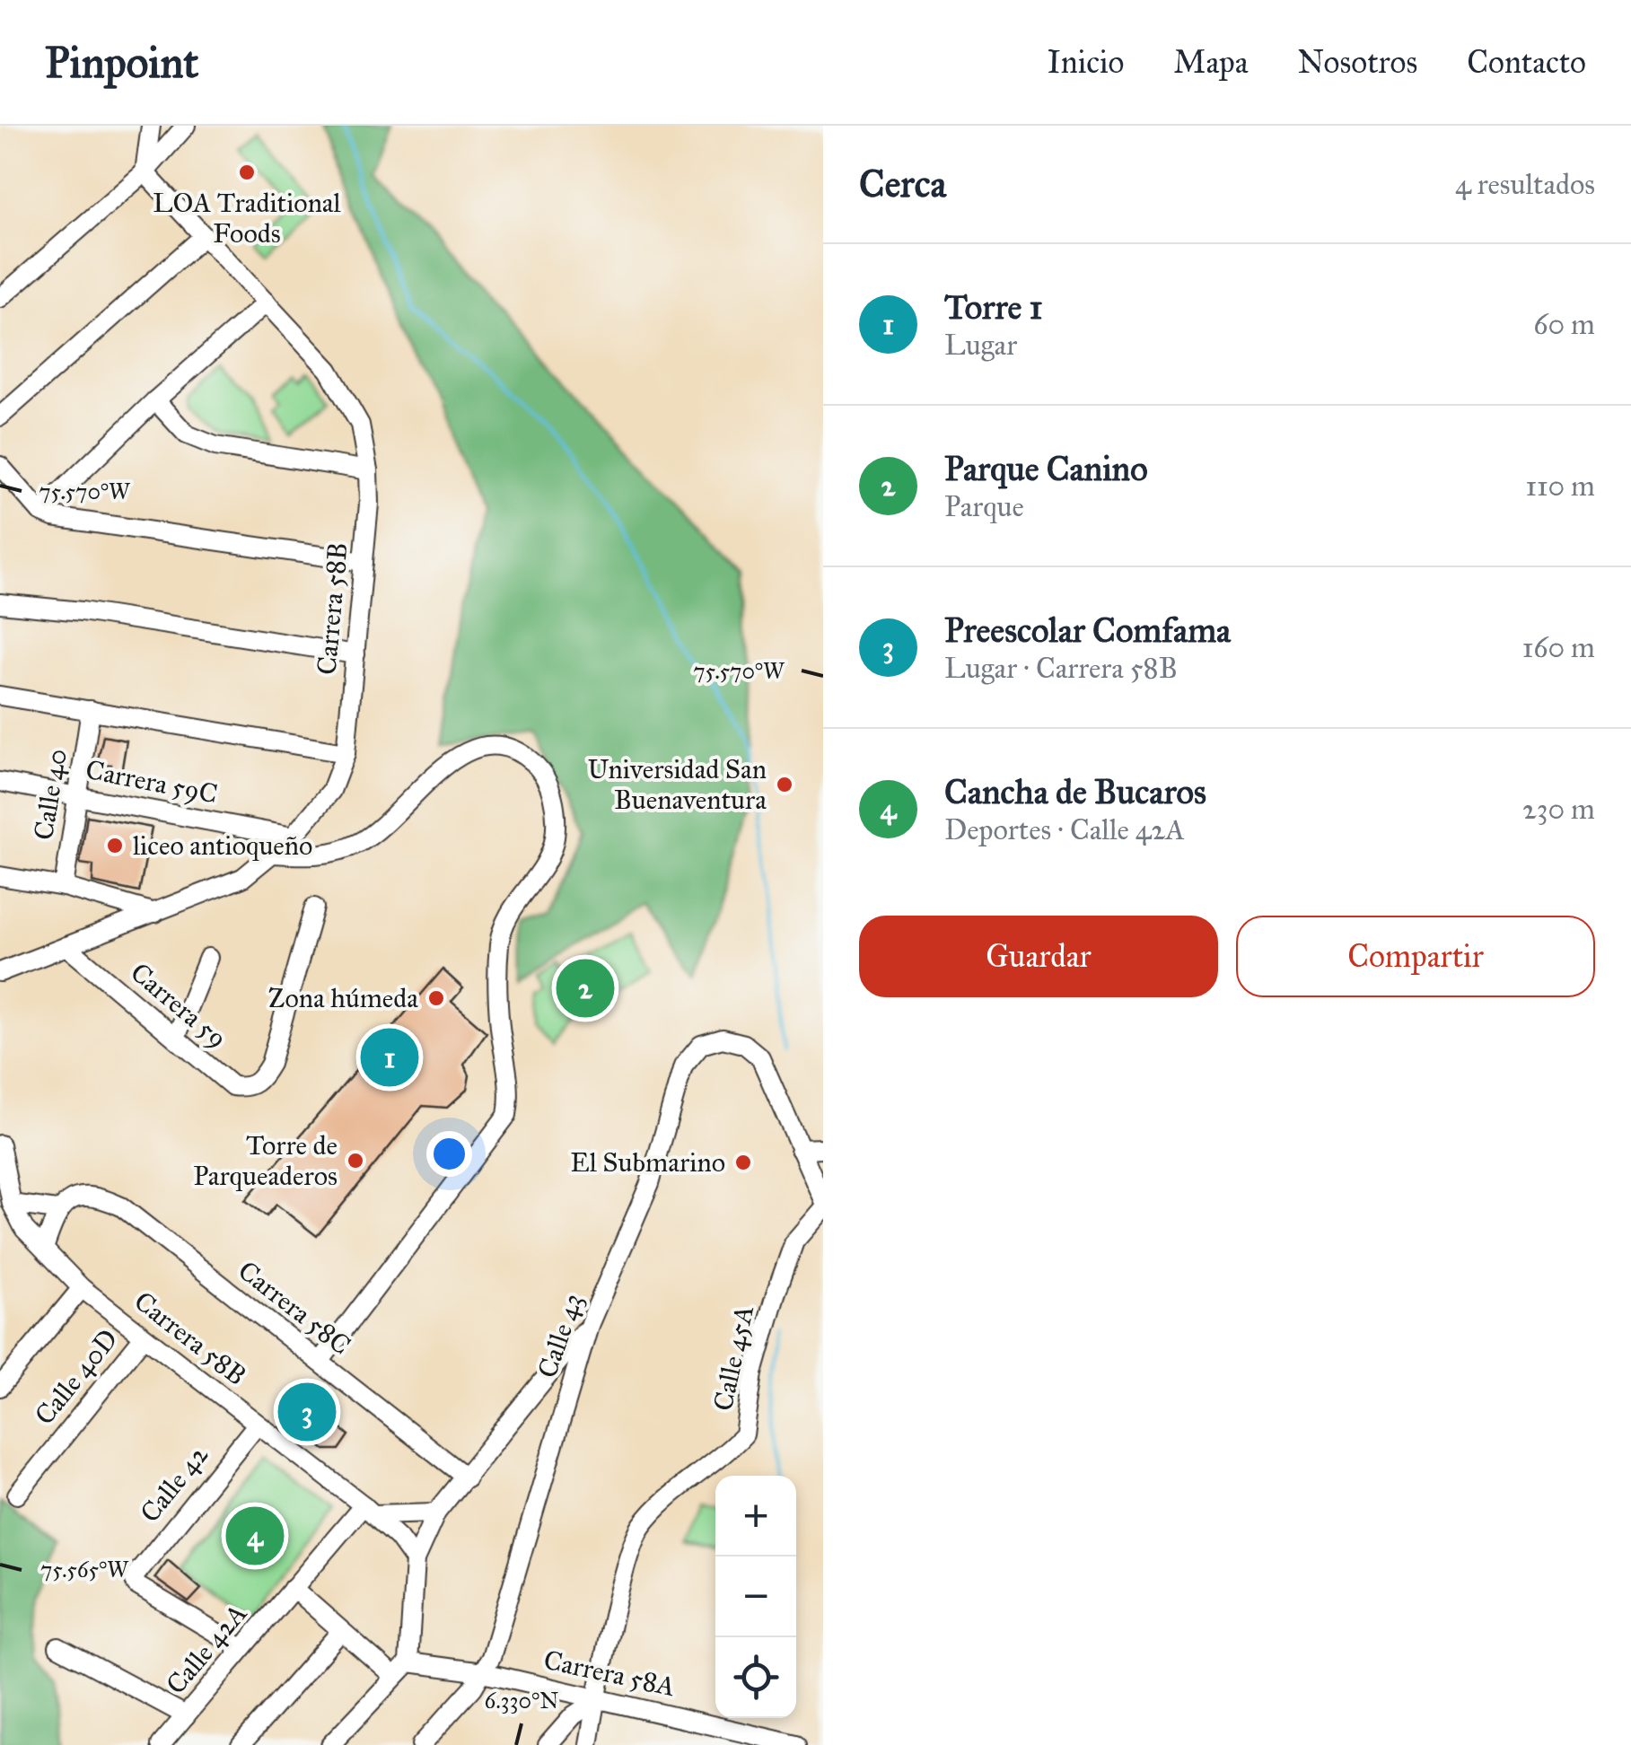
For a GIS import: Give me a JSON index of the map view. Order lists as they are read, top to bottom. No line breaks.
{"streets":{"street":["Carrera 58B","Carrera 59C","Calle 40","Carrera 59","Carrera 58C","Calle 43","Calle 45A","Calle 40D","Calle 42","Calle 42A","Carrera 58A"]},"crossings":[["Carrera 58B","Carrera 59C"],["Carrera 58B","Carrera 59"],["Carrera 58B","Calle 40D"],["Carrera 58B","Calle 42"],["Carrera 58B","Calle 42A"],["Carrera 59C","Calle 40"],["Calle 43","Carrera 58A"],["Calle 45A","Carrera 58A"],["Calle 42","Calle 42A"]],"places":["LOA Traditional Foods","Universidad San Buenaventura","liceo antioqueño","Zona húmeda","Torre de Parqueaderos","El Submarino"],"page":{"header":"Pinpoint","nav":["Inicio","Mapa","Nosotros","Contacto"],"heading":["Cerca","4 resultados"],"list":[{"mark":"1","name":"Torre 1","note":"Lugar","value":"60 m"},{"mark":"2","name":"Parque Canino","note":"Parque","value":"110 m"},{"mark":"3","name":"Preescolar Comfama","note":"Lugar · Carrera 58B","value":"160 m"},{"mark":"4","name":"Cancha de Bucaros","note":"Deportes · Calle 42A","value":"230 m"}],"buttons":["Guardar","Compartir"],"pins":["2","1","3","4"],"map_buttons":["+","−"]},"coordinates":["75.570°W","75.565°W","6.330°N"]}
